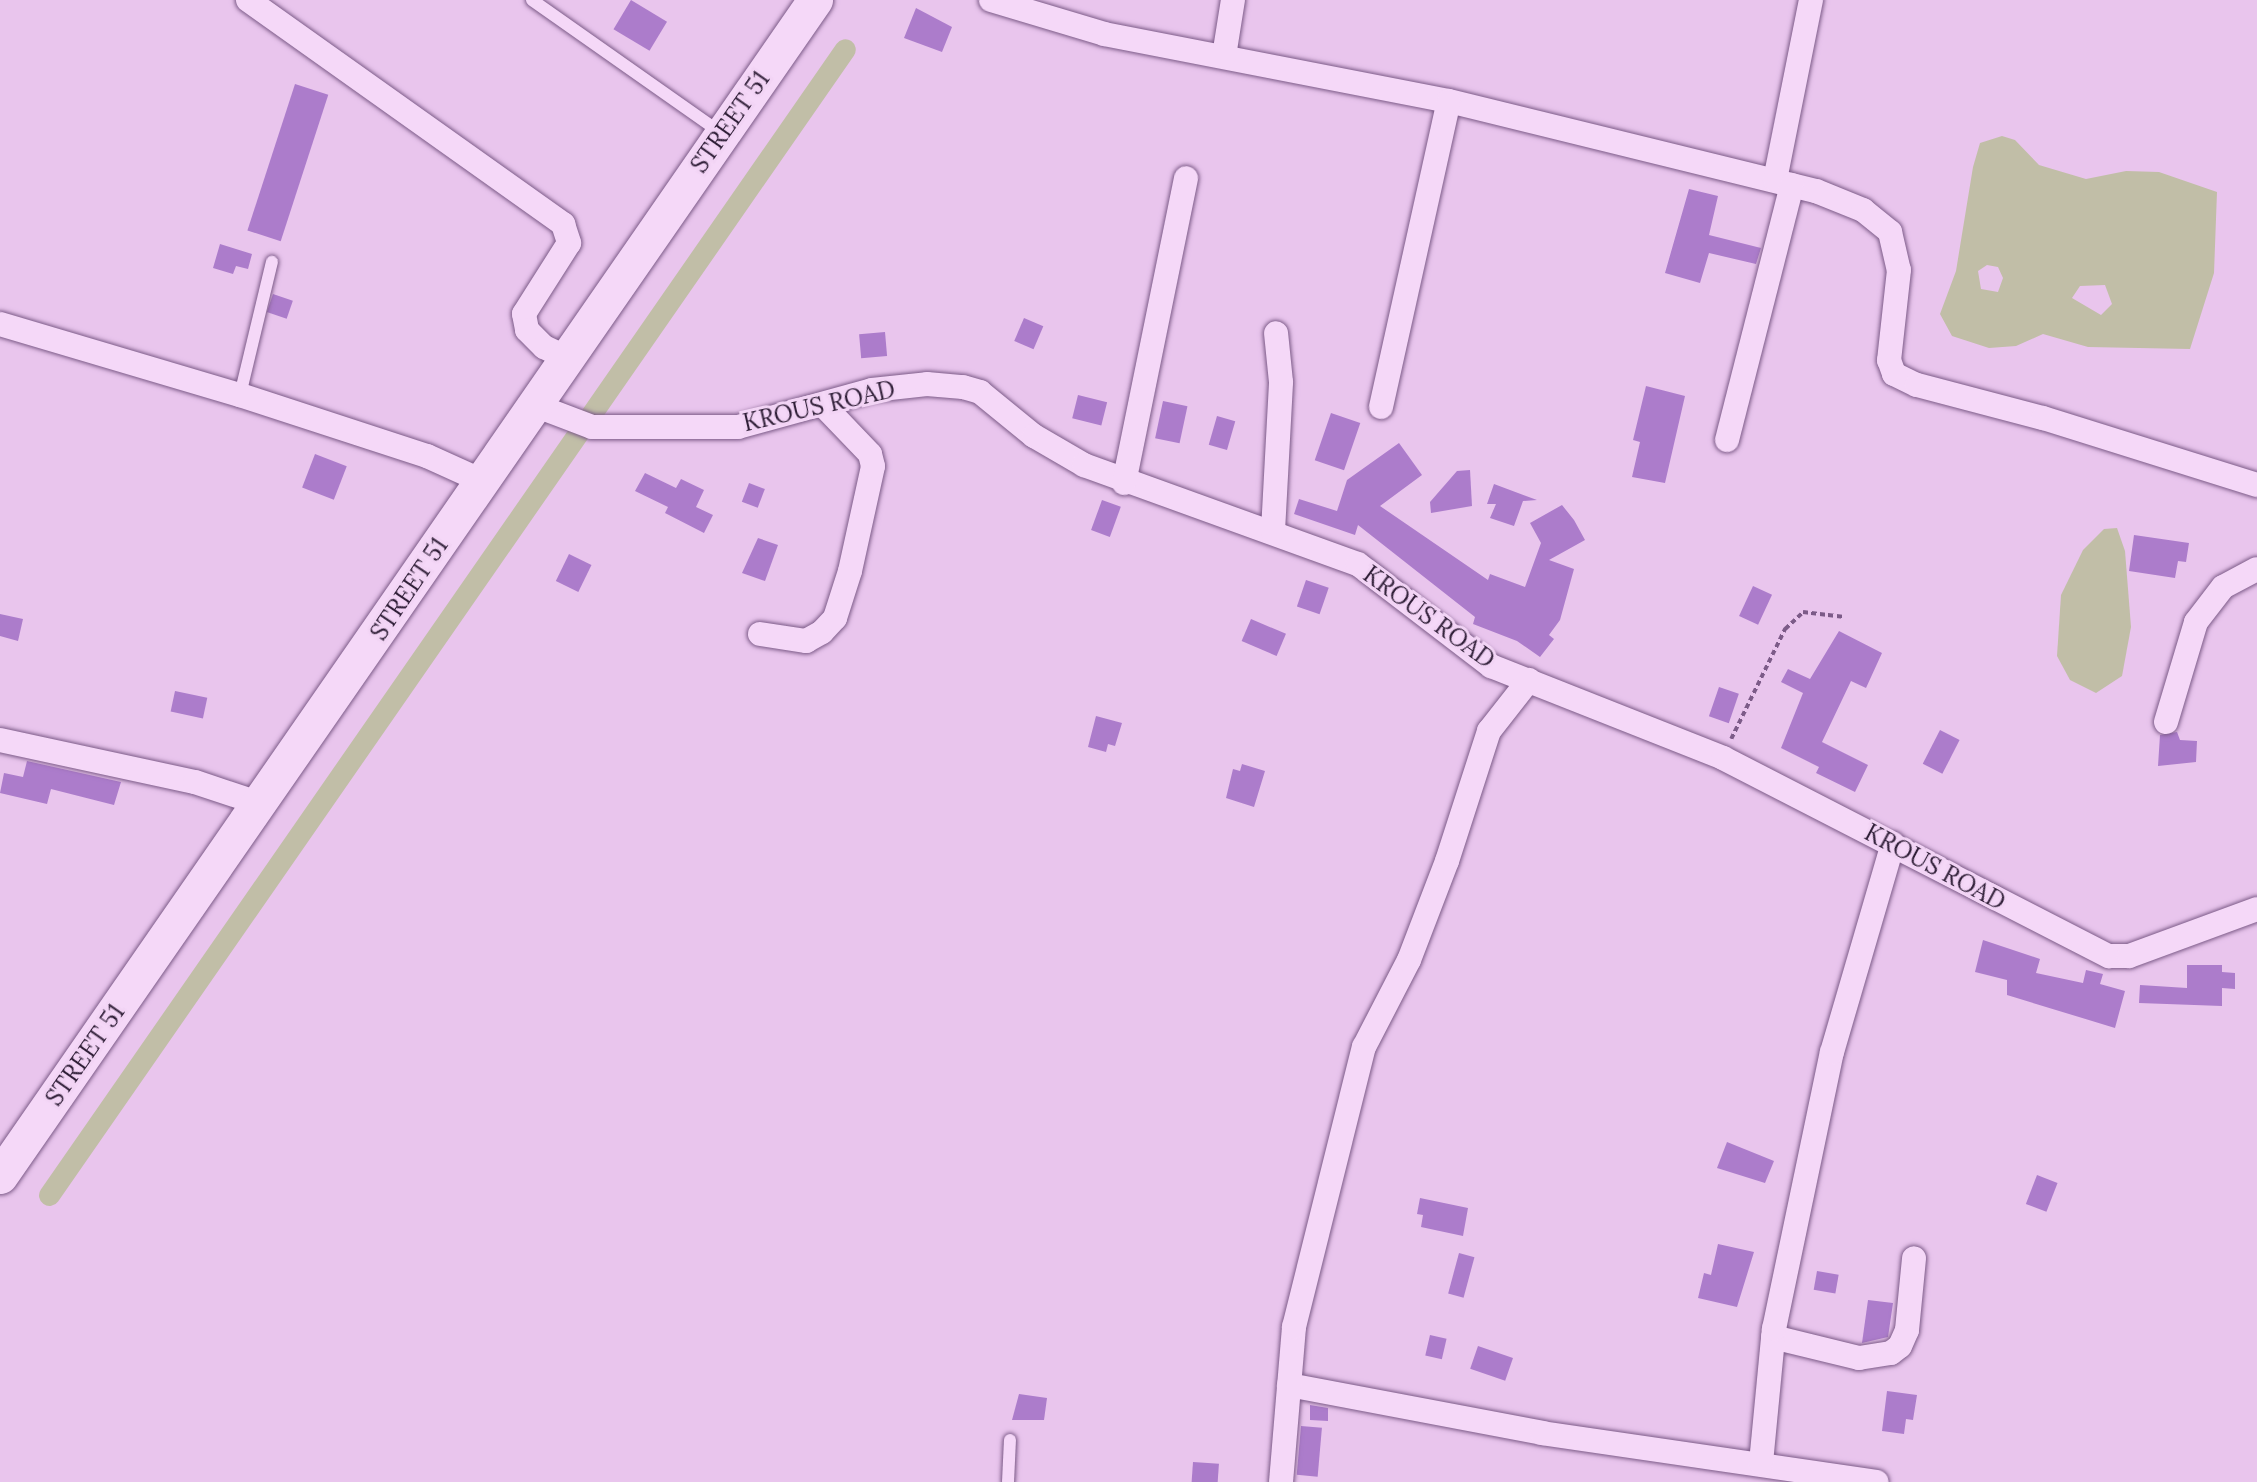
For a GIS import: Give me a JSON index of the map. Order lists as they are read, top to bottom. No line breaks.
{"streets":{"main road":["STREET 51"],"street":["KROUS ROAD"]},"crossings":[["STREET 51","KROUS ROAD"]]}
